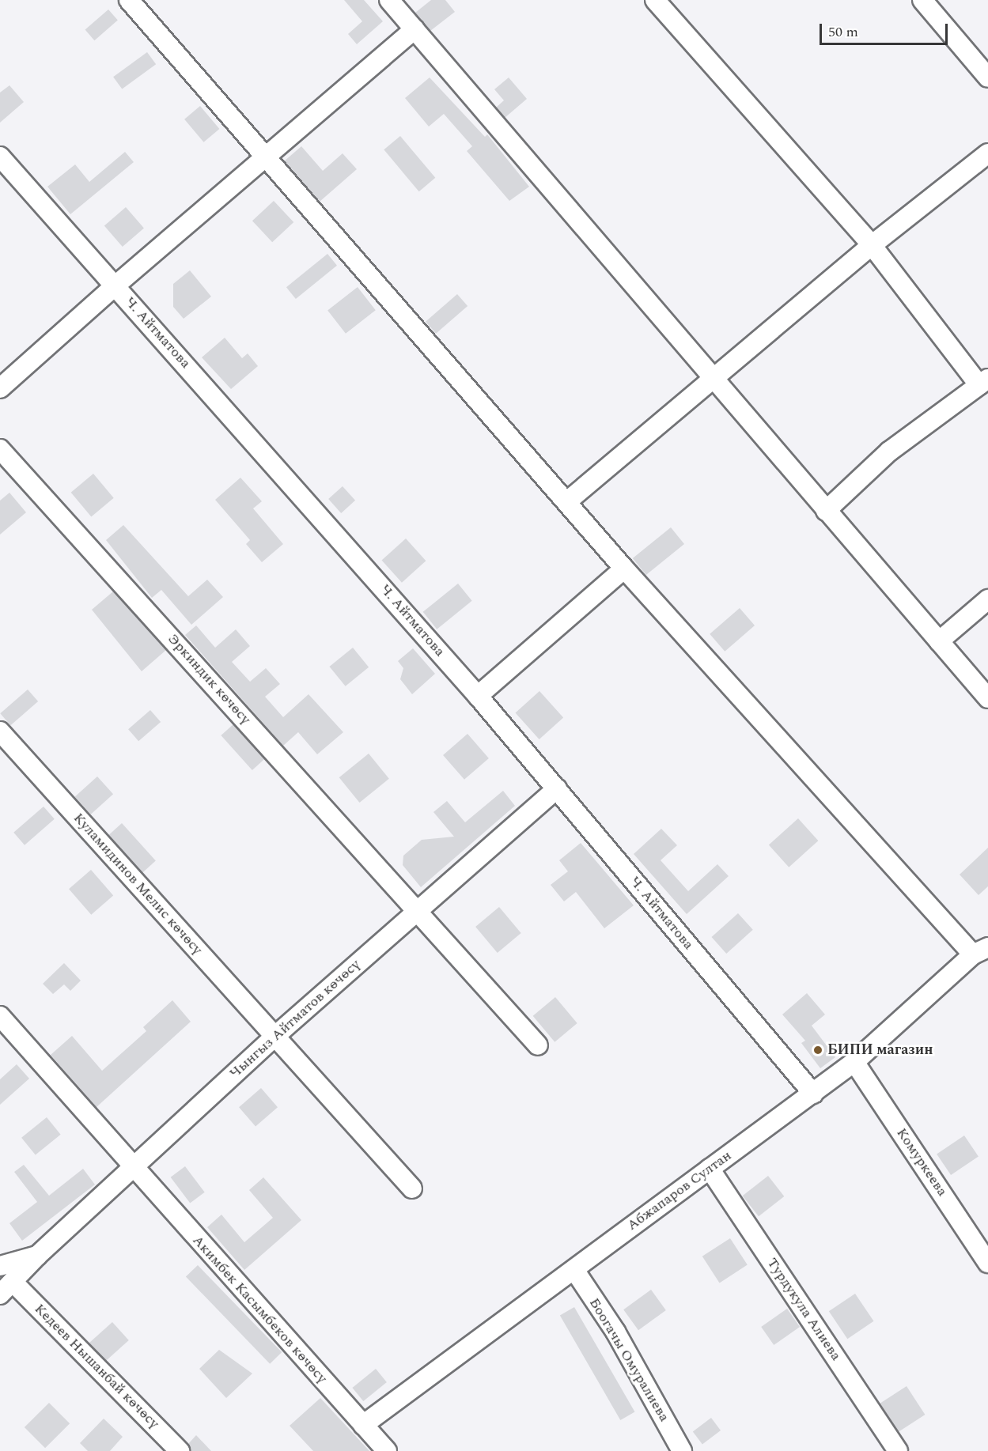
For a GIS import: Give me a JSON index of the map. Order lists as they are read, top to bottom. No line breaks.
{"streets":{"street":["Ч. Айтматова","Эркиндик көчөсү","Куламидинов Мелис көчөсү","Чынгыз Айтматов көчөсү","Комуркеева","Абжапаров Султан","Акимбек Касымбеков көчөсү","Турдукула Алиева","Боогачы Омуралиева","Кедеев Нышанбай көчөсү"]},"crossings":[["Ч. Айтматова","Чынгыз Айтматов көчөсү"],["Ч. Айтматова","Абжапаров Султан"],["Эркиндик көчөсү","Чынгыз Айтматов көчөсү"],["Куламидинов Мелис көчөсү","Чынгыз Айтматов көчөсү"],["Чынгыз Айтматов көчөсү","Акимбек Касымбеков көчөсү"],["Чынгыз Айтматов көчөсү","Кедеев Нышанбай көчөсү"],["Комуркеева","Абжапаров Султан"],["Абжапаров Султан","Акимбек Касымбеков көчөсү"],["Абжапаров Султан","Турдукула Алиева"],["Абжапаров Султан","Боогачы Омуралиева"]],"places":["БИПИ магазин"],"scale_bar":"50 m"}
